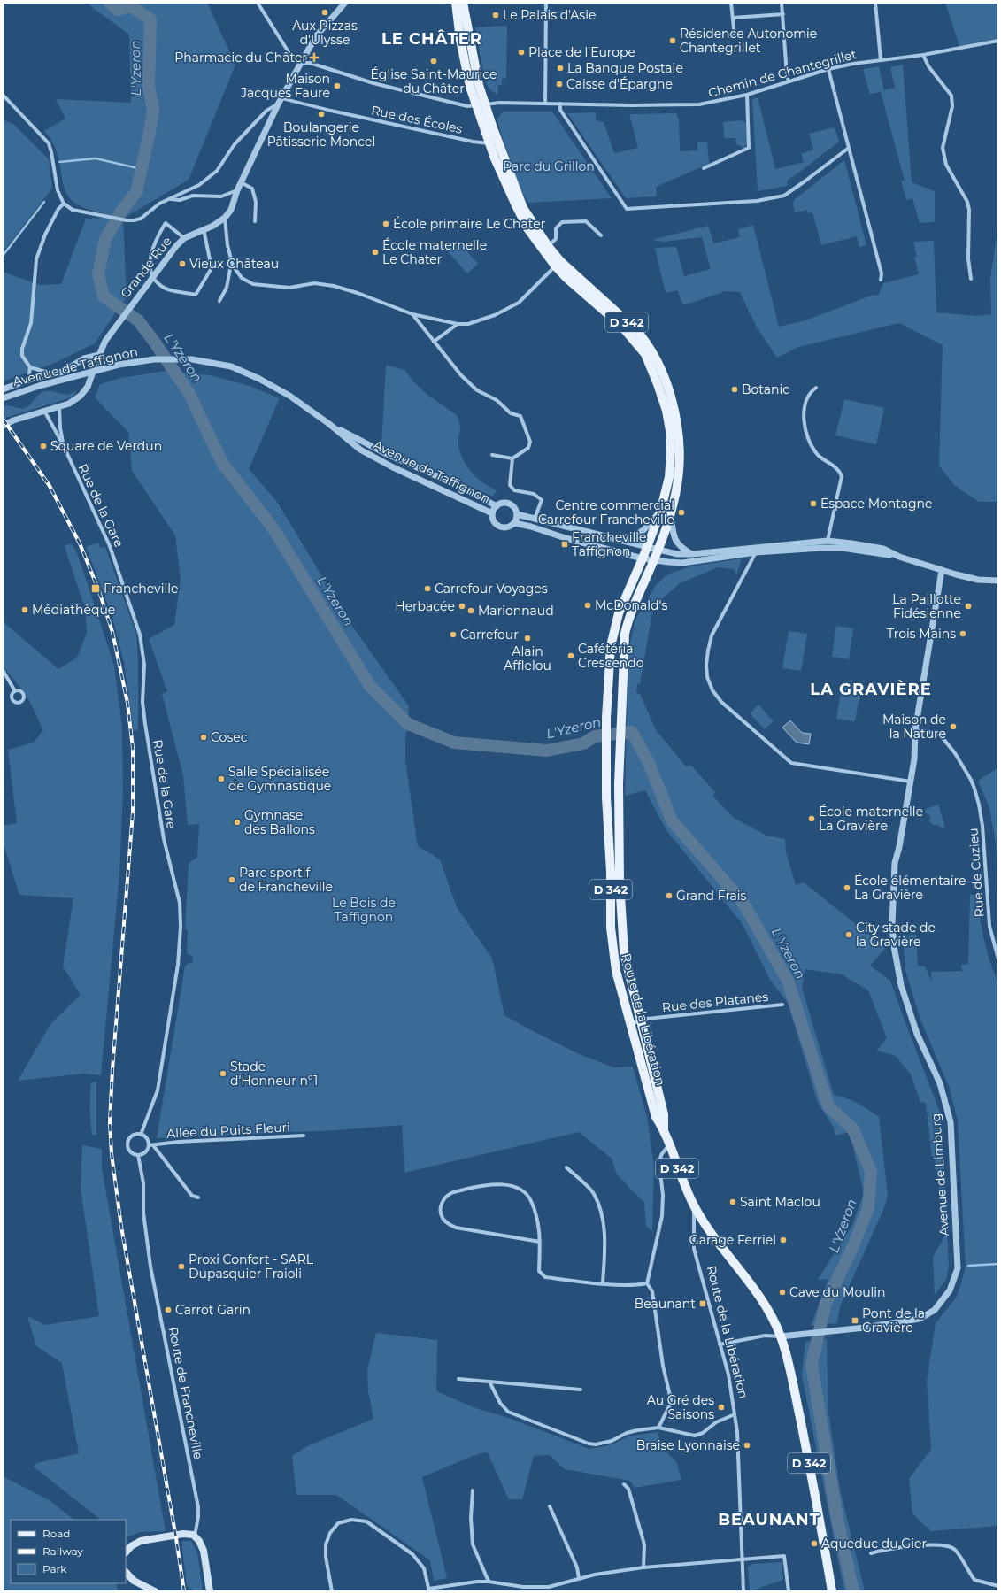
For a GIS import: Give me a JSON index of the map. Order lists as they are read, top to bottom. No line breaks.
{"streets":{"main road":["D 342","Route de la Libération"],"street":["Chemin de Chantegrillet","Rue des Écoles","Grande Rue","Avenue de Taffignon","Rue de la Gare","Rue de Cuzieu","Rue des Platanes","Allée du Puits Fleuri","Avenue de Limburg","Route de Francheville"]},"crossings":[["Chemin de Chantegrillet","Grande Rue"],["Chemin de Chantegrillet","D 342"],["Rue des Écoles","D 342"],["Grande Rue","Rue de la Gare"],["D 342","Avenue de Taffignon"],["D 342","Route de la Libération"],["D 342","Avenue de Limburg"],["Avenue de Taffignon","Route de la Libération"],["Rue de la Gare","Route de Francheville"],["Rue de Cuzieu","Avenue de Limburg"],["Rue des Platanes","Route de la Libération"],["Route de la Libération","Avenue de Limburg"]],"districts":["LE CHÂTER","LA GRAVIÈRE","BEAUNANT"],"water":["L'Yzeron"],"parks":["Parc du Grillon","Le Bois de Taffignon"],"places":{"other":["Aux Pizzas d'Ulysse","Le Palais d'Asie","Résidence Autonomie Chantegrillet","Place de l'Europe","Église Saint-Maurice du Châter","La Banque Postale","Caisse d'Épargne","Maison Jacques Faure","Boulangerie Pâtisserie Moncel","École primaire Le Chater","École maternelle Le Chater","Vieux Château","Botanic","Square de Verdun","Espace Montagne","Centre commercial Carrefour Francheville","Carrefour Voyages","McDonald's","Herbacée","La Paillotte Fidésienne","Médiathèque","Marionnaud","Trois Mains","Carrefour","Alain Afflelou","Cafétéria Crescendo","Maison de la Nature","Cosec","Salle Spécialisée de Gymnastique","École maternelle La Gravière","Gymnase des Ballons","Parc sportif de Francheville","École élémentaire La Gravière","Grand Frais","City stade de la Gravière","Stade d'Honneur n°1","Saint Maclou","Garage Ferriel","Proxi Confort - SARL Dupasquier Fraioli","Cave du Moulin","Carrot Garin","Au Gré des Saisons","Braise Lyonnaise","Aqueduc du Gier"],"health":["Pharmacie du Châter"],"transit":["Francheville Taffignon","Francheville","Beaunant","Pont de la Gravière"]},"legend":["Road","Railway","Park"]}
